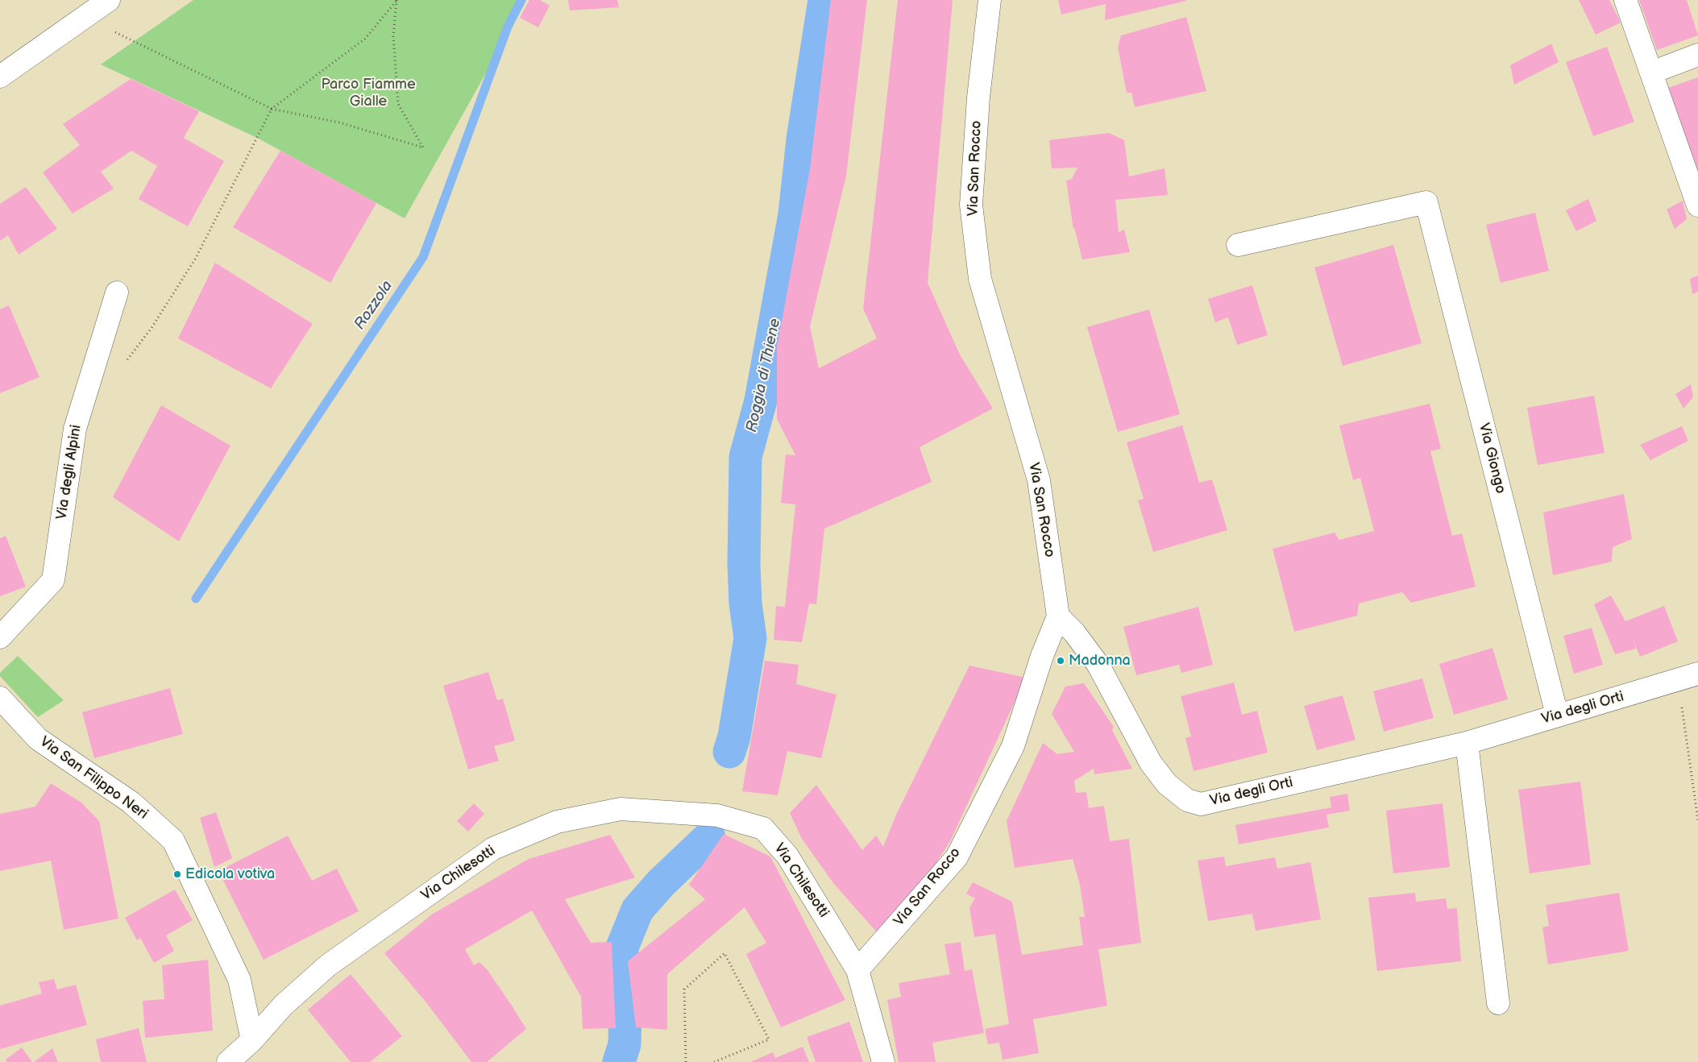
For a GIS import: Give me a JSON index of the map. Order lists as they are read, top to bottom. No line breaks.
{"streets":{"street":["Via San Rocco","Via Giongo","Via degli Alpini","Via degli Orti","Via San Filippo Neri","Via Chilesotti"]},"crossings":[["Via San Rocco","Via degli Orti"],["Via San Rocco","Via Chilesotti"],["Via Giongo","Via degli Orti"],["Via San Filippo Neri","Via Chilesotti"]],"water":["Rozzola","Roggia di Thiene"],"parks":["Parco Fiamme Gialle"],"places":["Madonna","Edicola votiva"]}
